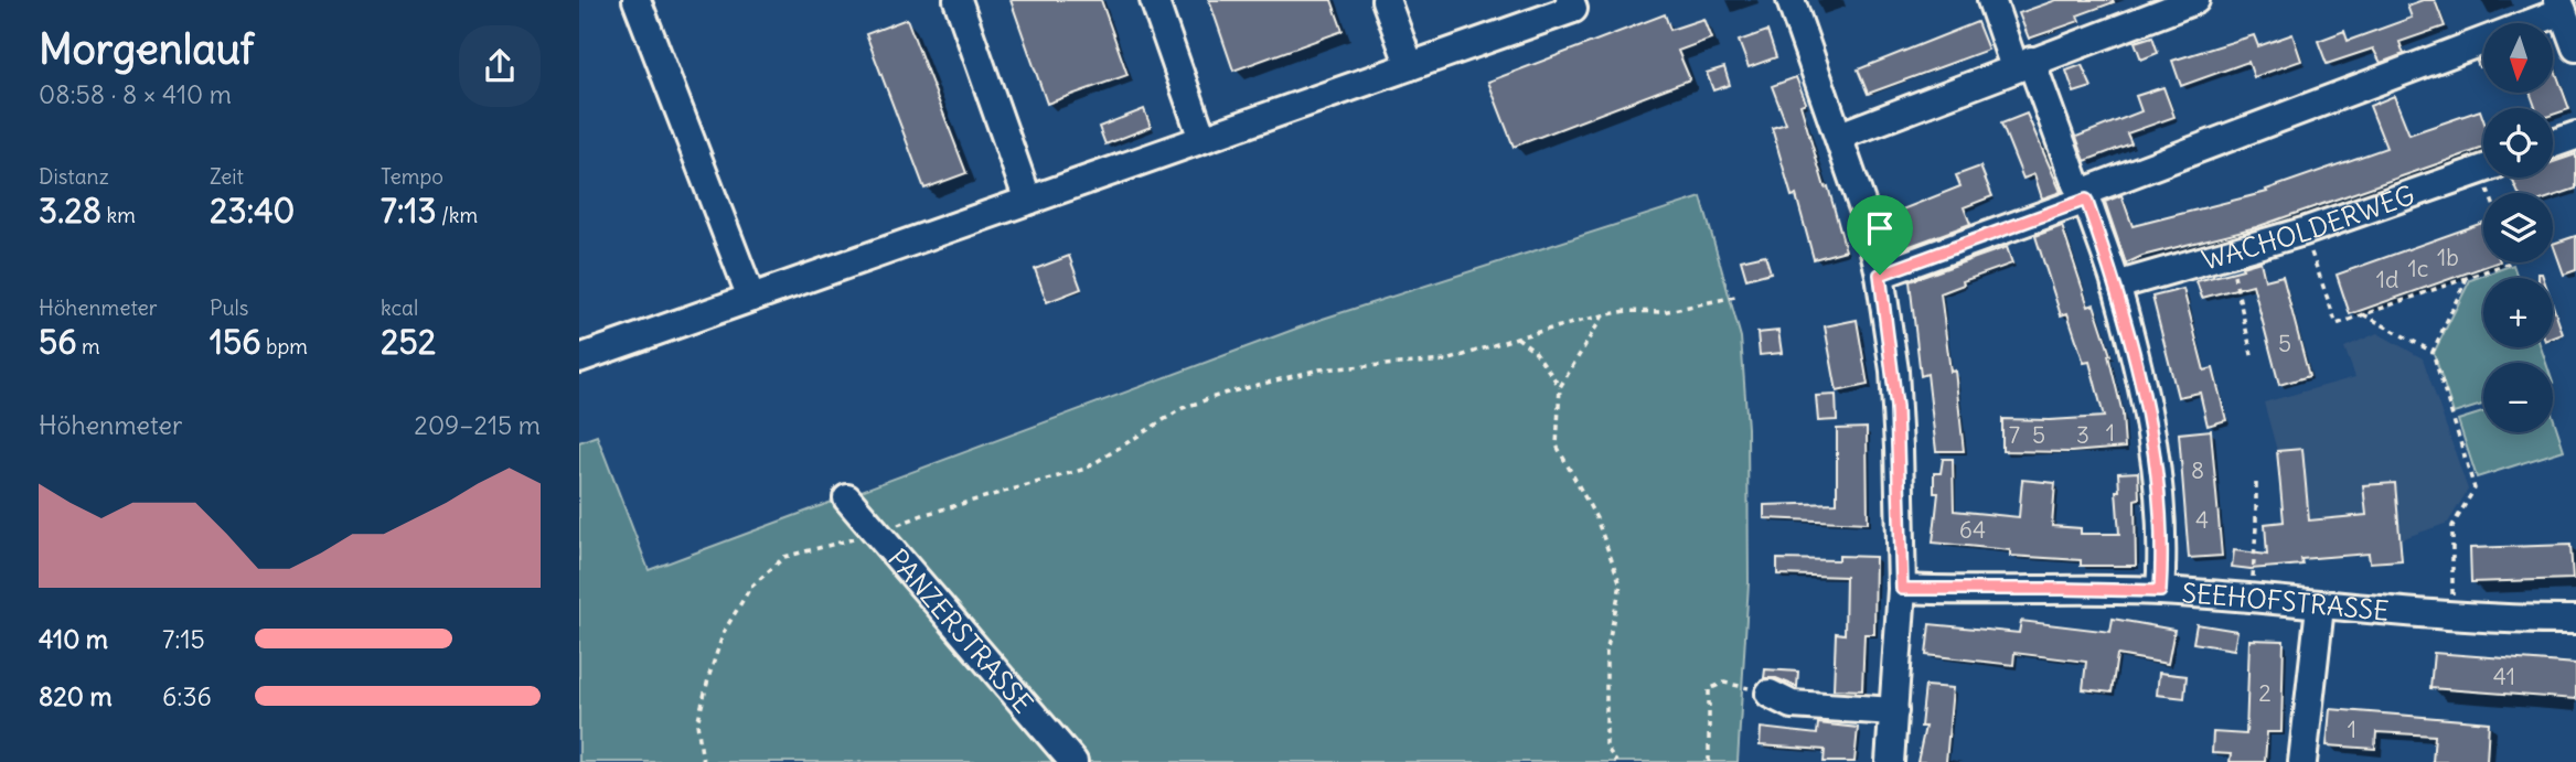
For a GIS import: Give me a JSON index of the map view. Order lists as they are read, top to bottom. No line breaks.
{"streets":{"street":["WACHOLDERWEG","SEEHOFSTRASSE","PANZERSTRASSE"]},"house_numbers":["1b","1c","1d","5","1","7","5","3","8","4","64","41","2","1"],"north":"bottom","page":{"heading":["Morgenlauf","08:58 · 8 × 410 m"],"map_buttons":["+","−"],"stats":[["Distanz","3.28 km"],["Zeit","23:40"],["Tempo","7:13 /km"],["Höhenmeter","56 m"],["Puls","156 bpm"],["kcal","252"]],"chart":["Höhenmeter","209–215 m"],"list":[{"name":"410 m","note":"7:15"},{"name":"820 m","note":"6:36"}]}}
